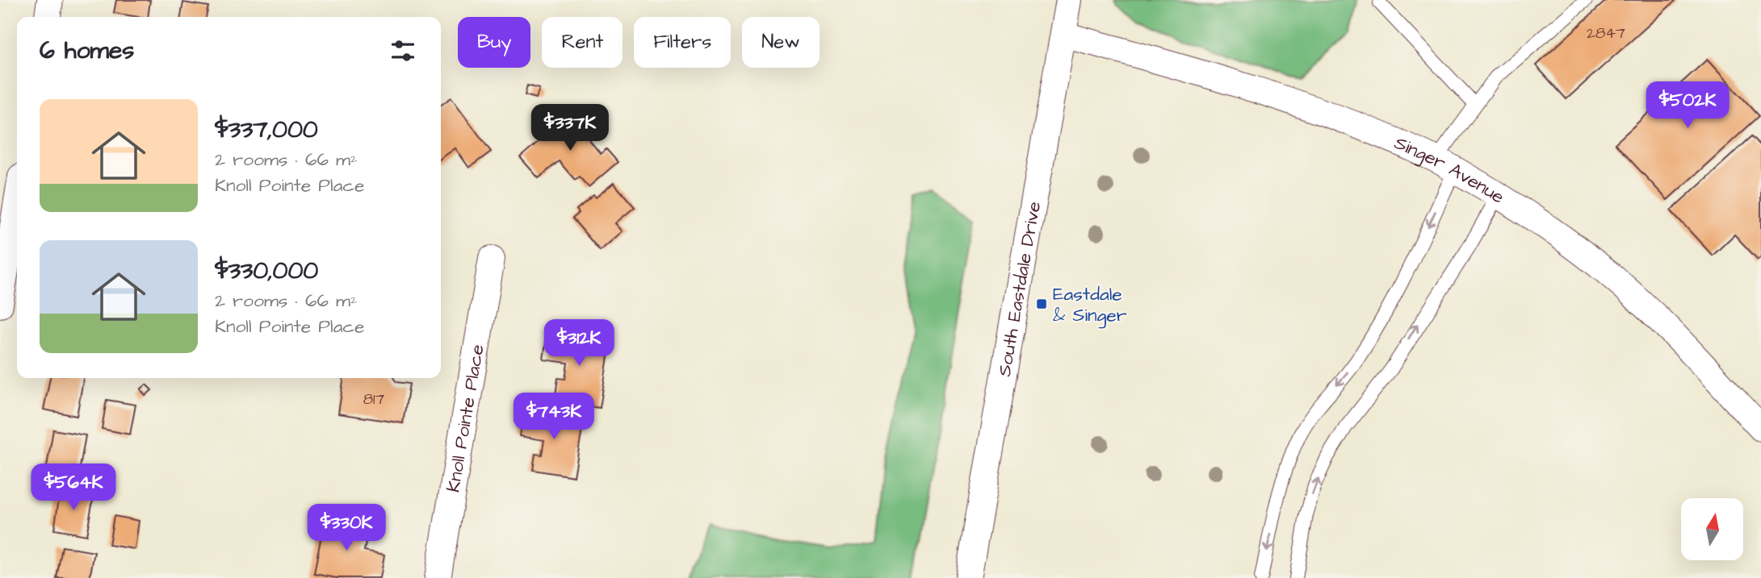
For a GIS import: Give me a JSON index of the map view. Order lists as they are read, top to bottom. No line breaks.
{"streets":{"street":["Singer Avenue","South Eastdale Drive","Knoll Pointe Place"]},"crossings":[["Singer Avenue","South Eastdale Drive"]],"places":{"transit":["Eastdale & Singer"]},"house_numbers":["2847","817"],"north":"top","page":{"chip":["Buy","Rent","Filters","New"],"heading":"6 homes","price":["$502K","$337K","$312K","$743K","$564K","$330K"],"list":[{"name":"$337,000","note":"2 rooms · 66 m² · Knoll Pointe Place"},{"name":"$330,000","note":"2 rooms · 66 m² · Knoll Pointe Place"}]}}
